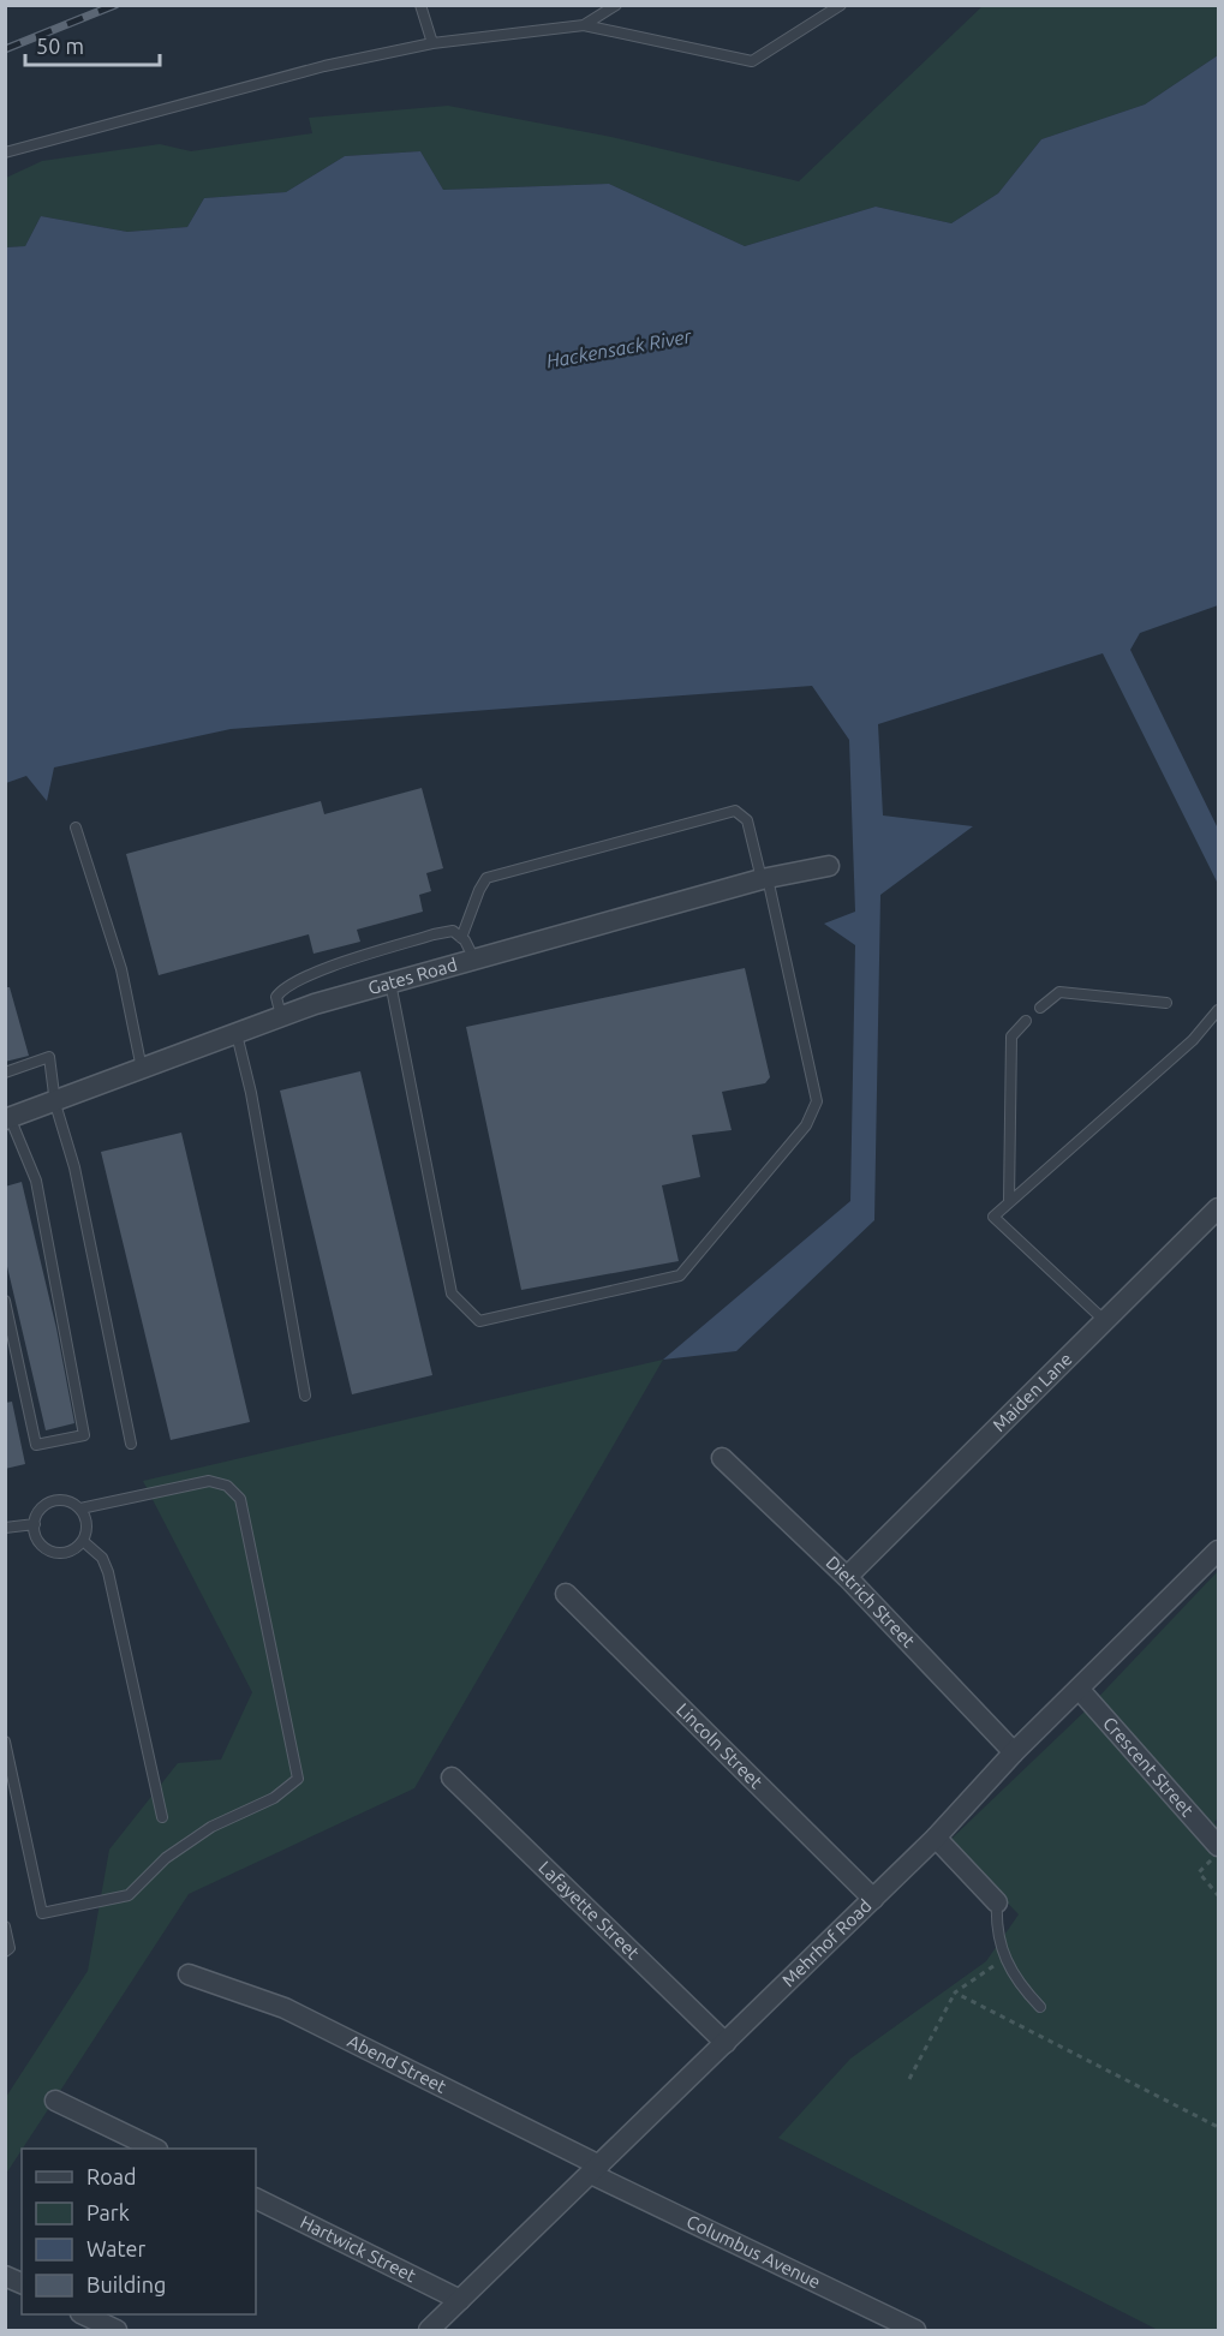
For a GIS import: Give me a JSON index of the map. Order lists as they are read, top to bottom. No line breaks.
{"streets":{"street":["Gates Road","Maiden Lane","Dietrich Street","Lincoln Street","Crescent Street","Lafayette Street","Mehrhof Road","Abend Street","Hartwick Street","Columbus Avenue"]},"crossings":[["Maiden Lane","Dietrich Street"],["Dietrich Street","Mehrhof Road"],["Lincoln Street","Mehrhof Road"],["Crescent Street","Mehrhof Road"],["Lafayette Street","Mehrhof Road"],["Mehrhof Road","Abend Street"],["Mehrhof Road","Hartwick Street"],["Mehrhof Road","Columbus Avenue"],["Abend Street","Columbus Avenue"]],"water":["Hackensack River"],"legend":["Road","Park","Water","Building"],"scale_bar":"50 m"}
